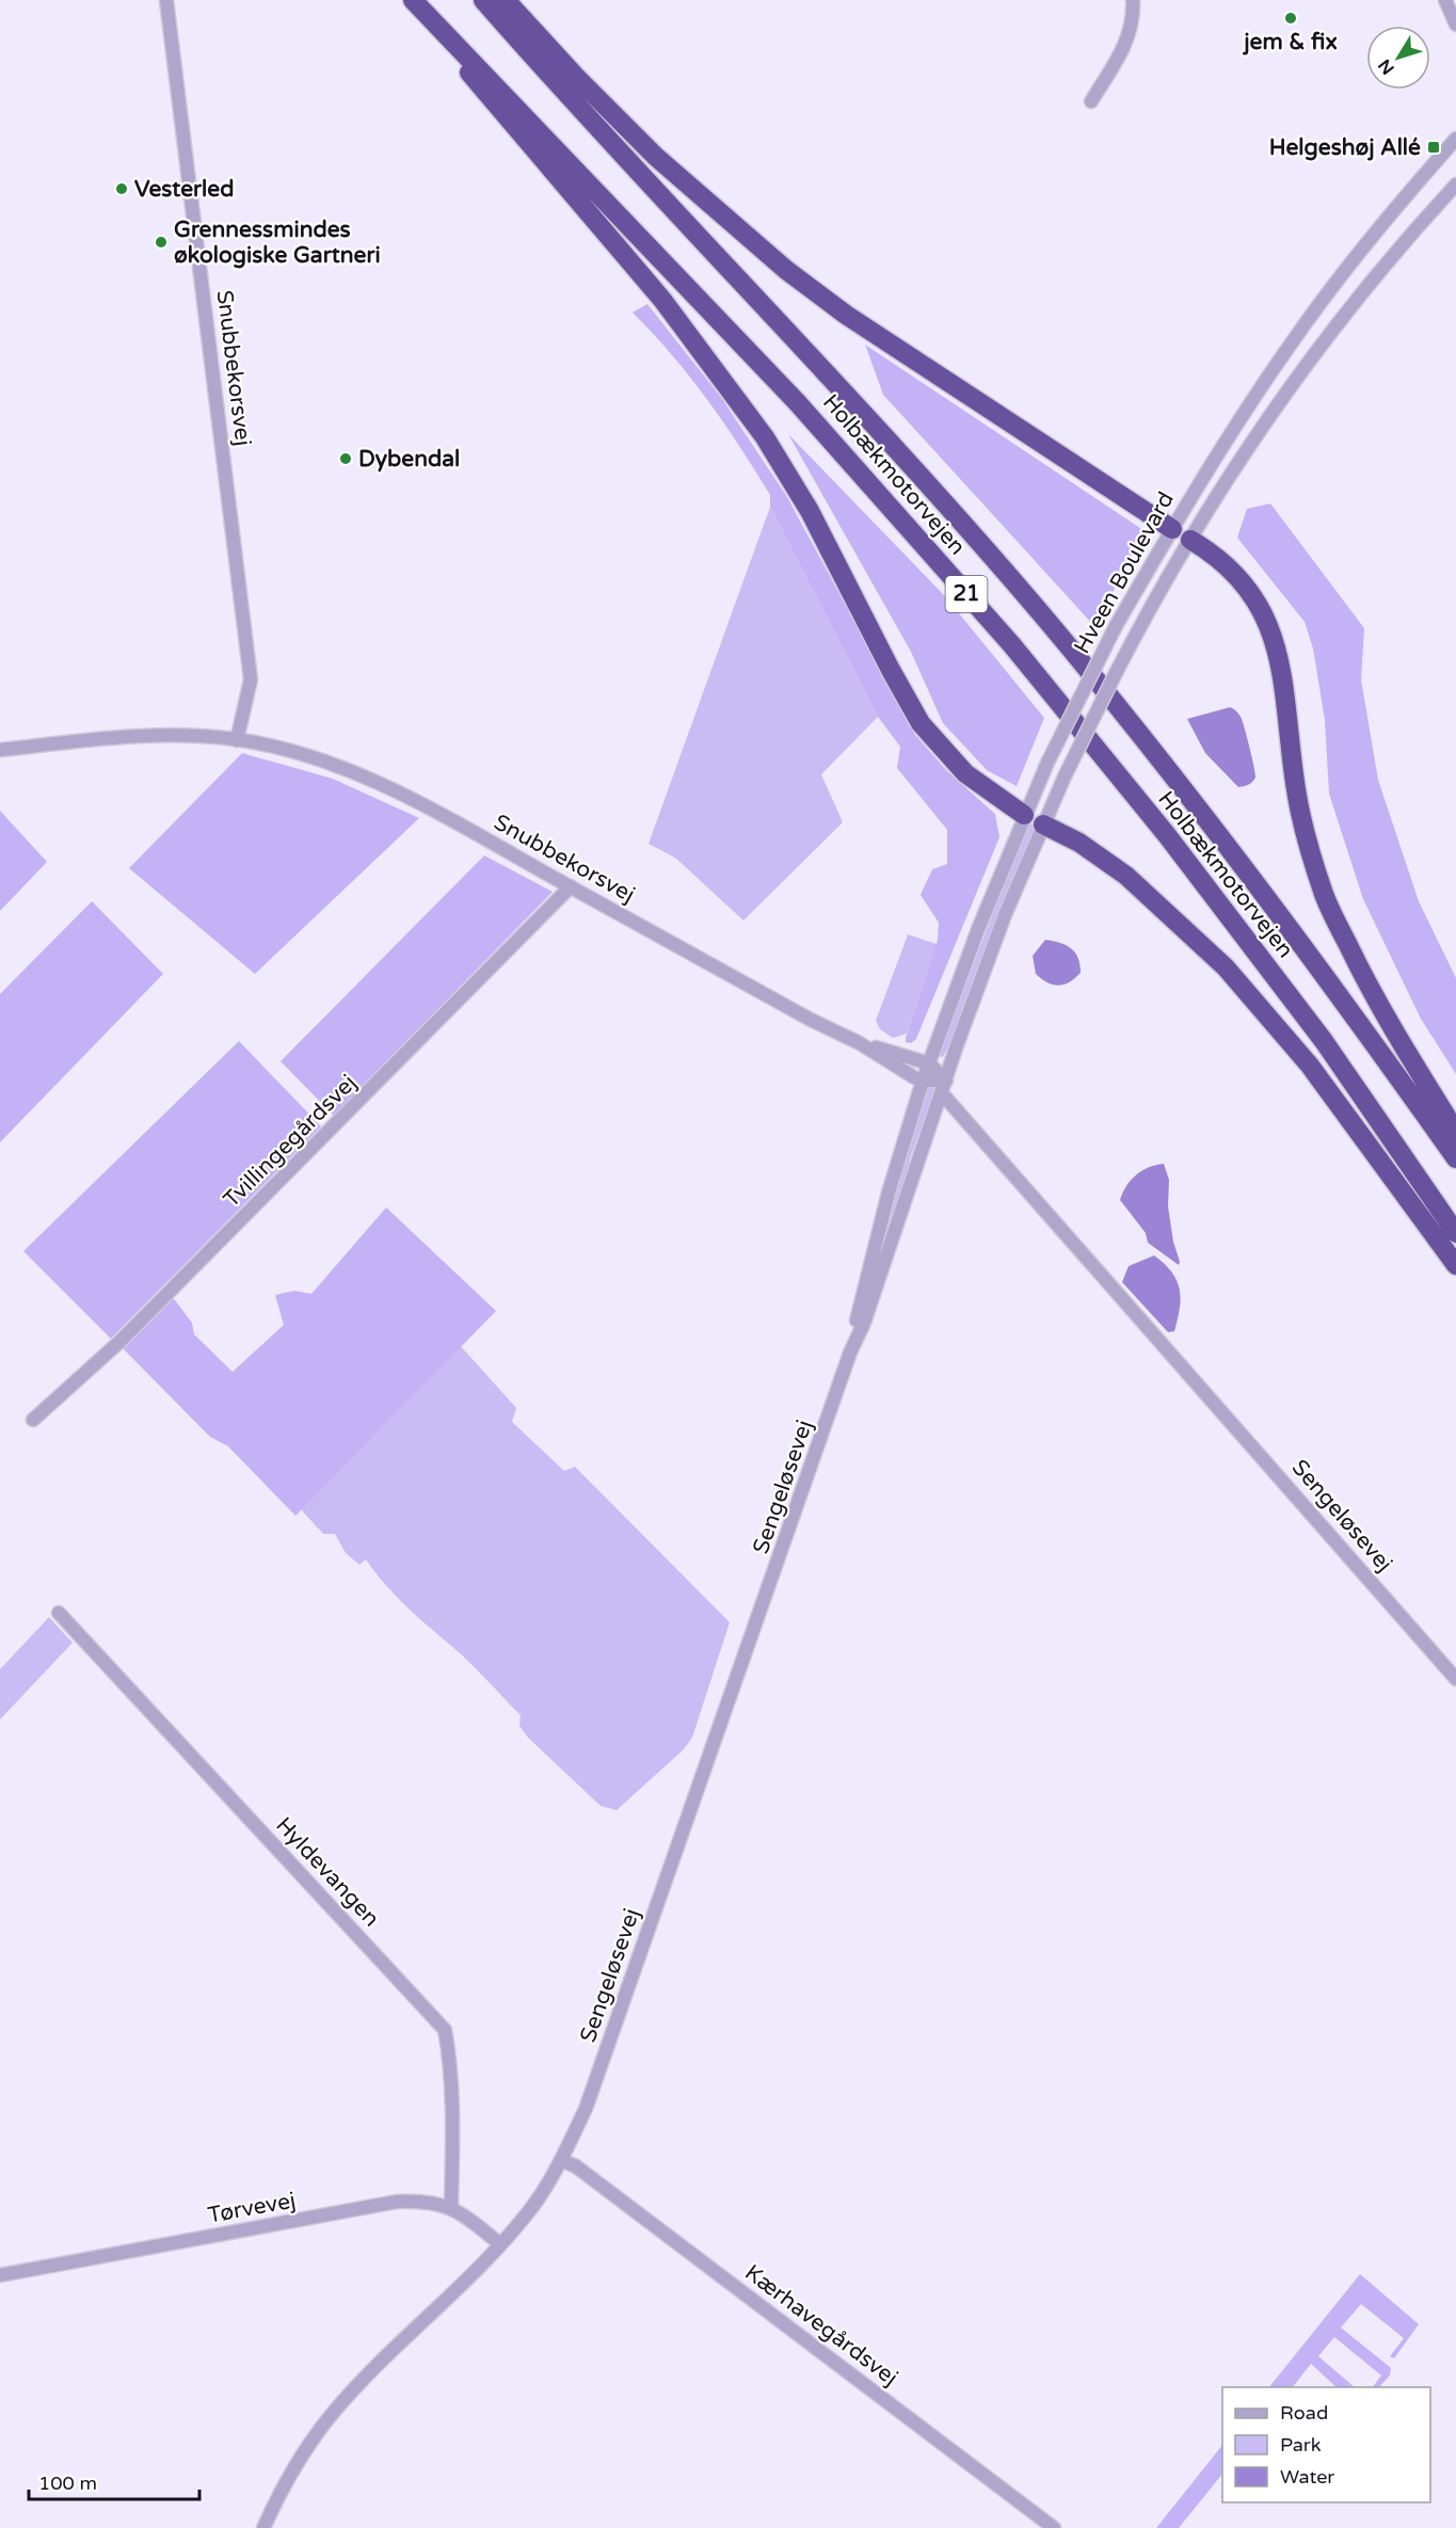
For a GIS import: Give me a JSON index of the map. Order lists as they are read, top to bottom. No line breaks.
{"streets":{"highway":["Holbækmotorvejen","21"],"street":["Snubbekorsvej","Hveen Boulevard","Tvillingegårdsvej","Sengeløsevej","Hyldevangen","Tørvevej","Kærhavegårdsvej"]},"crossings":[["Snubbekorsvej","Hveen Boulevard"],["Snubbekorsvej","Tvillingegårdsvej"],["Snubbekorsvej","Sengeløsevej"],["Hveen Boulevard","Sengeløsevej"],["Sengeløsevej","Tørvevej"],["Sengeløsevej","Kærhavegårdsvej"],["Hyldevangen","Tørvevej"]],"places":{"other":["jem & fix","Vesterled","Grennessmindes økologiske Gartneri","Dybendal"],"transit":["Helgeshøj Allé"]},"legend":["Road","Park","Water"],"scale_bar":"100 m","north":"bottom left"}
